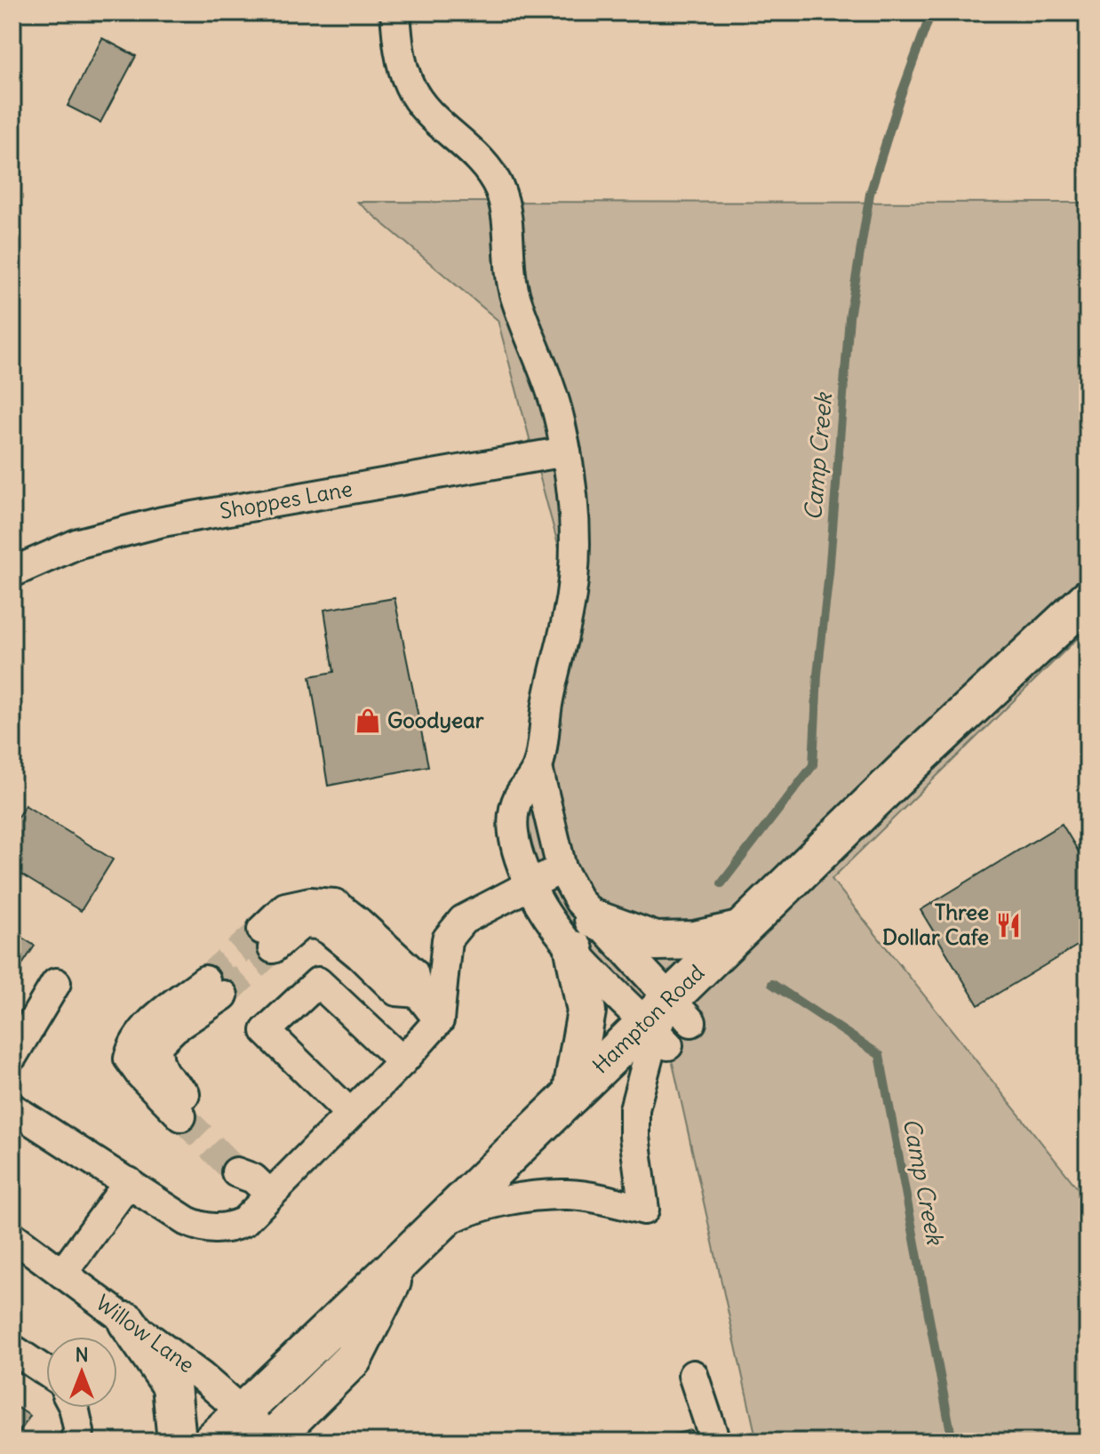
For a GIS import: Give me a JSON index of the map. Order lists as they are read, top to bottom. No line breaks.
{"streets":{"main road":["Hampton Road"],"street":["Shoppes Lane","Willow Lane"]},"crossings":[["Hampton Road","Willow Lane"]],"water":["Camp Creek"],"places":{"shop":["Goodyear"],"restaurant":["Three Dollar Cafe"]},"north":"top"}
